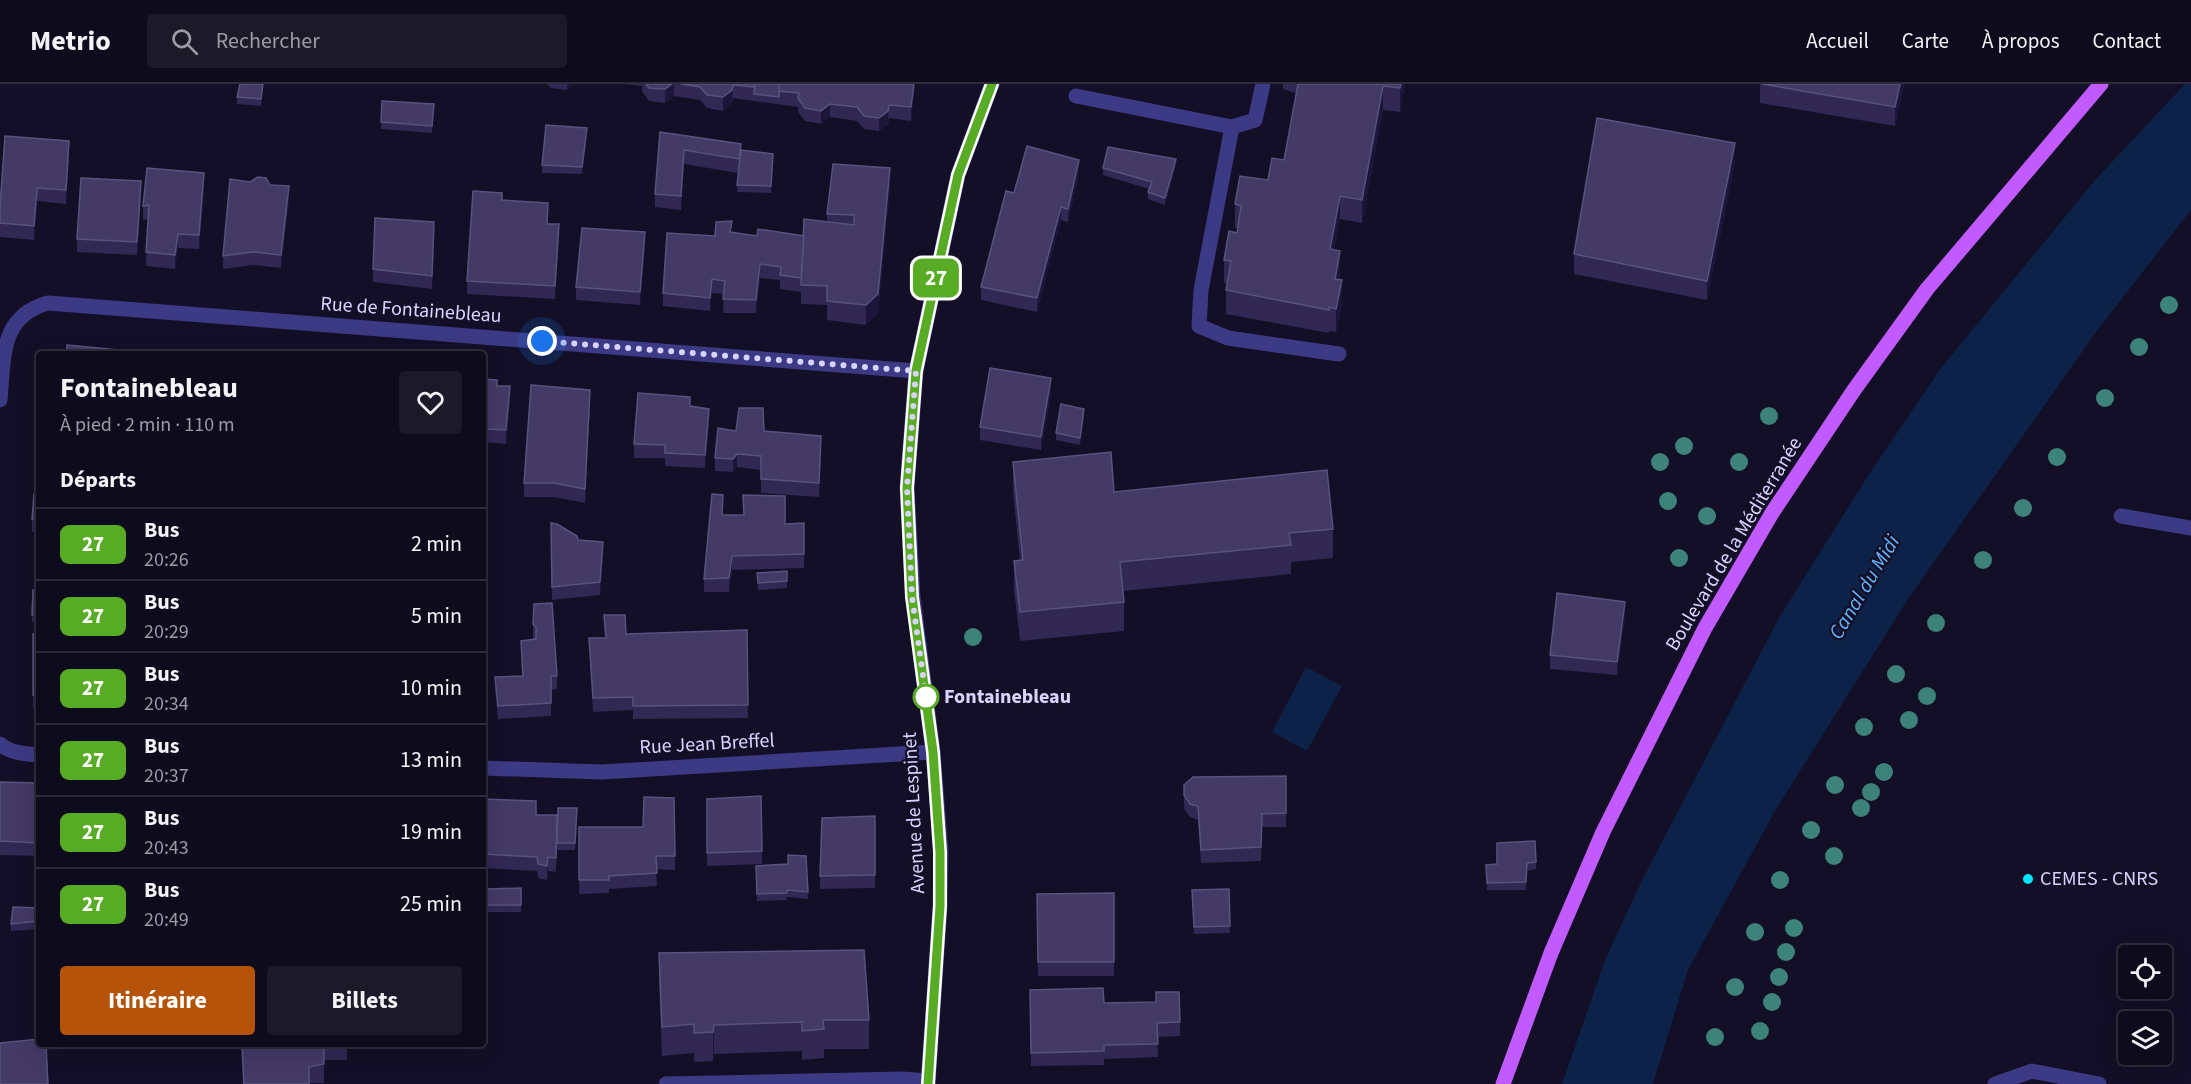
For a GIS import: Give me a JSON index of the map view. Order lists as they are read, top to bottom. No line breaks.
{"streets":{"main road":["Boulevard de la Méditerranée"],"street":["Rue de Fontainebleau","Rue Jean Breffel","Avenue de Lespinet"]},"crossings":[["Rue de Fontainebleau","Avenue de Lespinet"],["Rue Jean Breffel","Avenue de Lespinet"]],"water":["Canal du Midi"],"places":["Fontainebleau","CEMES - CNRS"],"lines":["bus line 27"],"page":{"header":"Metrio","search":"Rechercher","nav":["Accueil","Carte","À propos","Contact"],"on_map":"27","heading":[["Fontainebleau","À pied · 2 min · 110 m"],"Départs"],"list":[{"mark":"27","name":"Bus","note":"20:26","value":"2 min"},{"mark":"27","name":"Bus","note":"20:29","value":"5 min"},{"mark":"27","name":"Bus","note":"20:34","value":"10 min"},{"mark":"27","name":"Bus","note":"20:37","value":"13 min"},{"mark":"27","name":"Bus","note":"20:43","value":"19 min"},{"mark":"27","name":"Bus","note":"20:49","value":"25 min"}],"buttons":["Itinéraire","Billets"]}}
